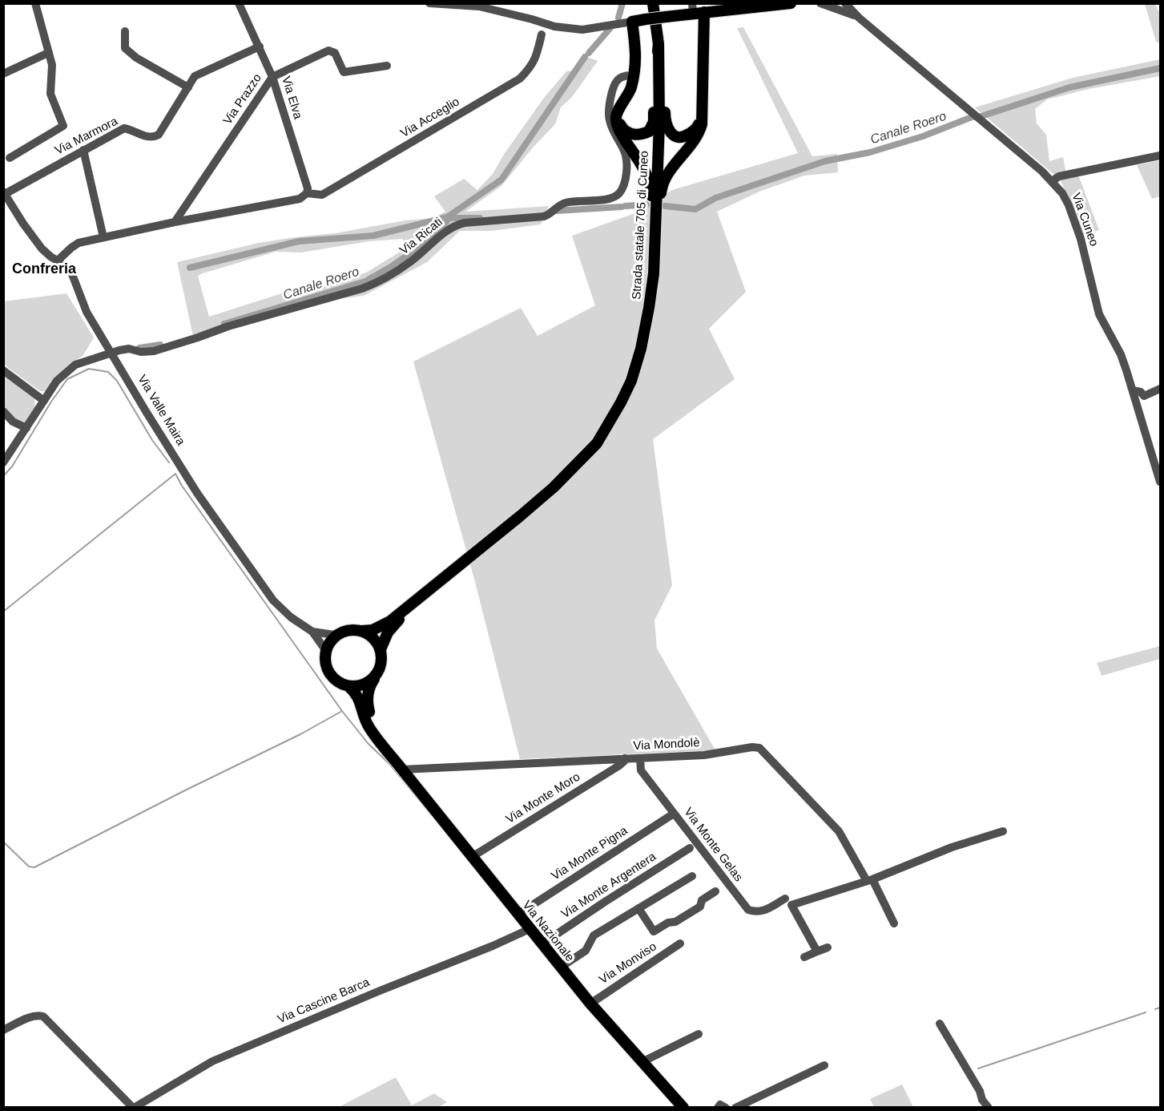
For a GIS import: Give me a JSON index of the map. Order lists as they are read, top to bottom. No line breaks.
{"streets":{"main road":["Strada statale 705 di Cuneo","Via Nazionale"],"street":["Via Elva","Via Prazzo","Via Acceglio","Via Marmora","Via Cuneo","Via Ricati","Via Valle Maira","Via Mondolè","Via Monte Moro","Via Monte Gelas","Via Monte Pigna","Via Monte Argentera","Via Monviso","Via Cascine Barca"]},"crossings":[["Via Elva","Via Prazzo"],["Via Elva","Via Acceglio"],["Via Elva","Via Marmora"],["Via Prazzo","Via Acceglio"],["Via Acceglio","Via Valle Maira"],["Via Marmora","Via Valle Maira"],["Strada statale 705 di Cuneo","Via Valle Maira"],["Via Ricati","Via Valle Maira"],["Via Mondolè","Via Monte Moro"],["Via Mondolè","Via Monte Gelas"],["Via Mondolè","Via Nazionale"],["Via Monte Moro","Via Nazionale"],["Via Monte Gelas","Via Monte Pigna"],["Via Monte Pigna","Via Nazionale"],["Via Monte Argentera","Via Nazionale"],["Via Nazionale","Via Monviso"],["Via Nazionale","Via Cascine Barca"]],"districts":["Confreria"],"water":["Canale Roero"]}
